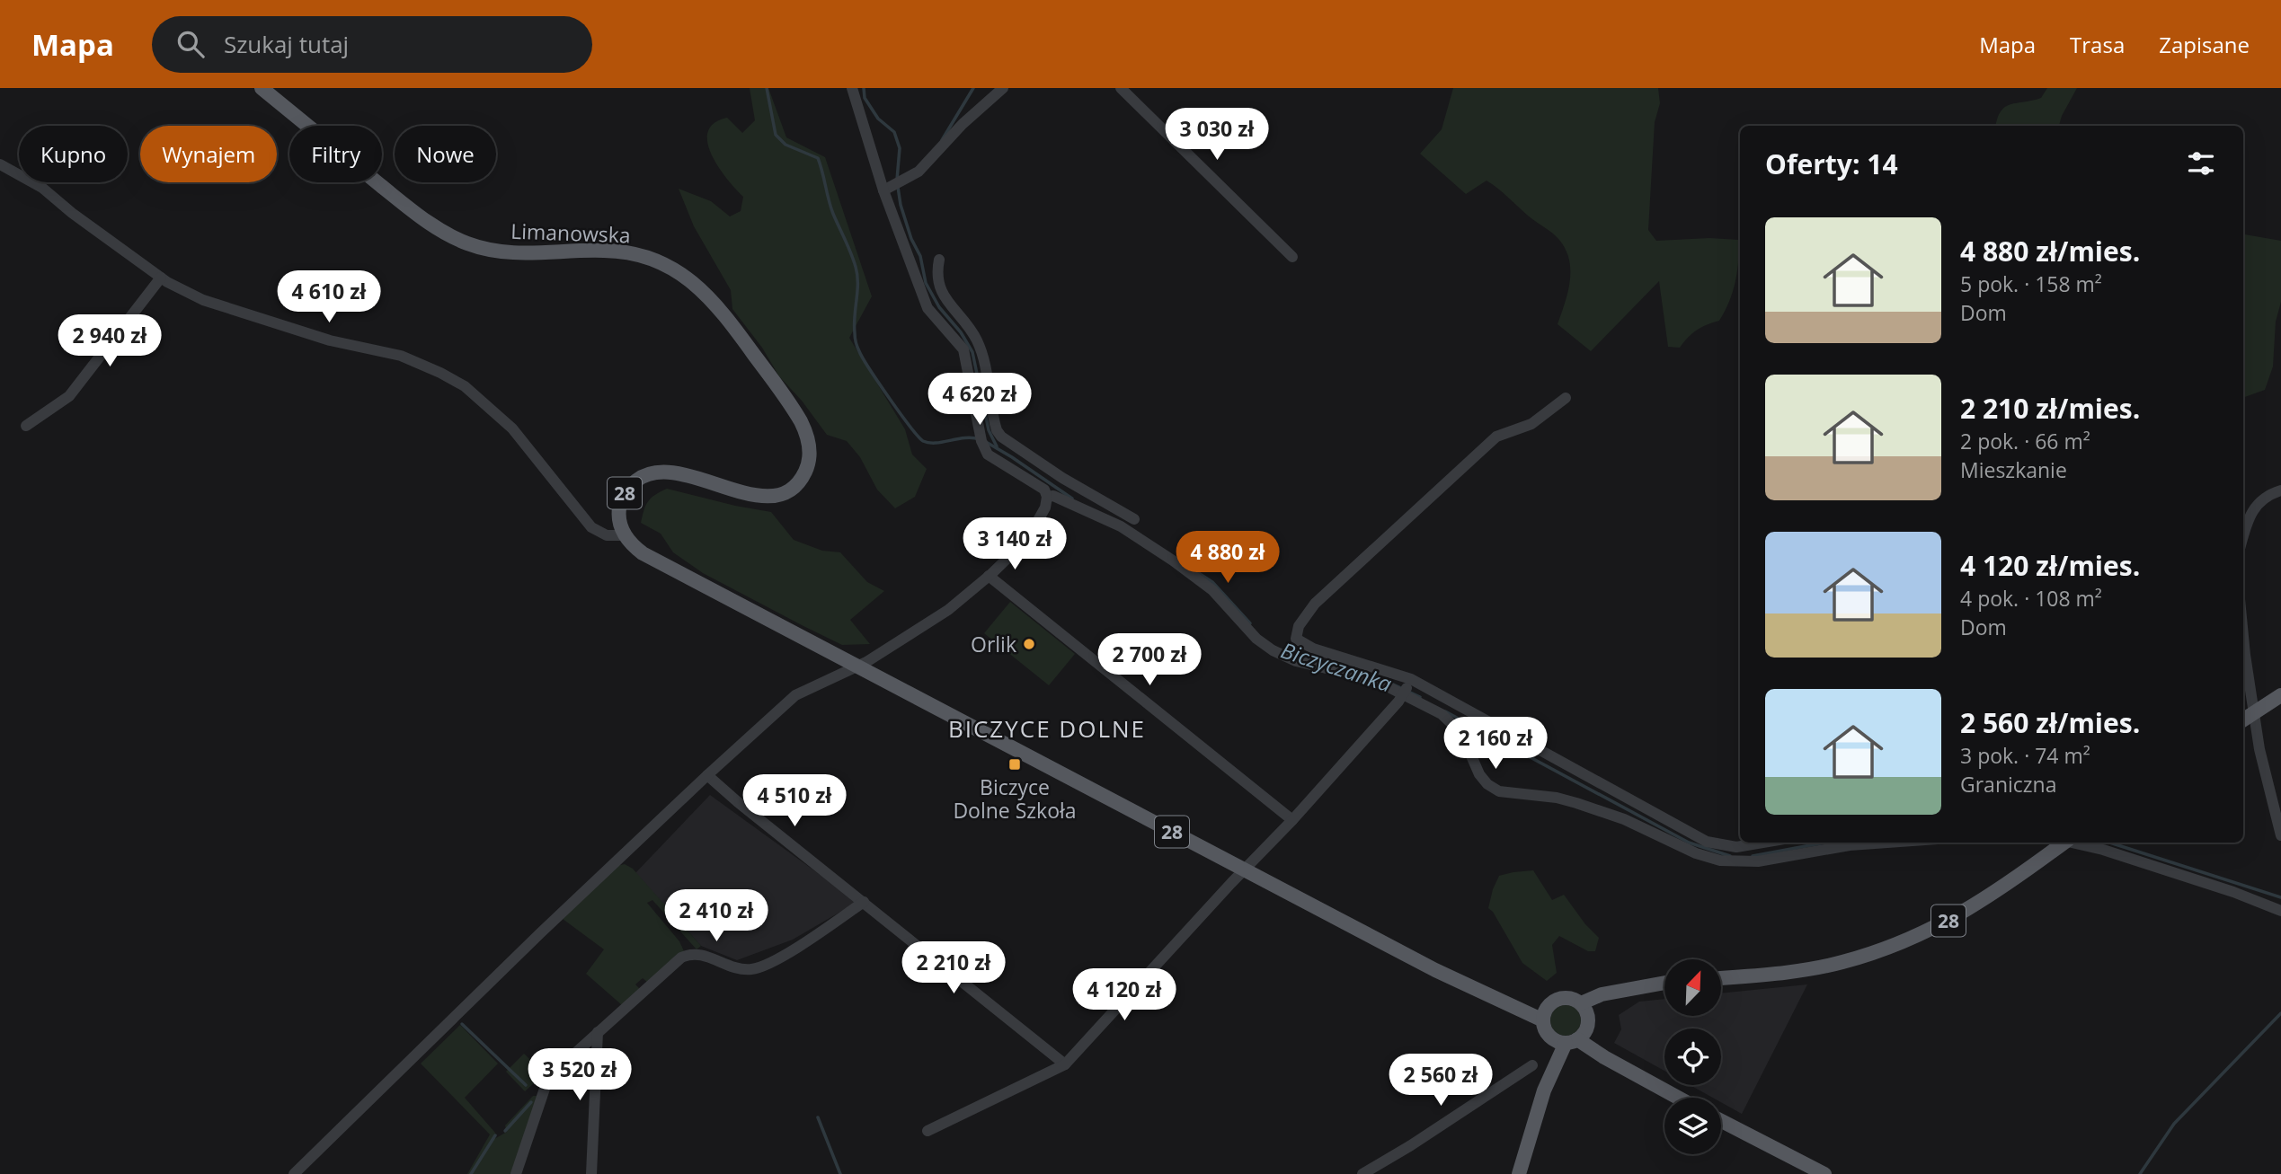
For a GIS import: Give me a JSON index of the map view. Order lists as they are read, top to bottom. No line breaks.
{"streets":{"main road":["Limanowska","28"]},"crossings":[["Limanowska","28"]],"districts":["BICZYCE DOLNE"],"water":["Biczyczanka"],"places":{"other":["Orlik"],"transit":["Biczyce Dolne Szkoła"]},"north":"top right","page":{"header":"Mapa","search":"Szukaj tutaj","nav":["Mapa","Trasa","Zapisane"],"price":["3 030 zł","4 610 zł","2 940 zł","4 620 zł","3 140 zł","4 880 zł","2 700 zł","2 160 zł","4 510 zł","2 410 zł","2 210 zł","4 120 zł","3 520 zł","2 560 zł"],"chip":["Kupno","Wynajem","Filtry","Nowe"],"heading":"Oferty: 14","list":[{"name":"4 880 zł/mies.","note":"5 pok. · 158 m² · Dom"},{"name":"2 210 zł/mies.","note":"2 pok. · 66 m² · Mieszkanie"},{"name":"4 120 zł/mies.","note":"4 pok. · 108 m² · Dom"},{"name":"2 560 zł/mies.","note":"3 pok. · 74 m² · Graniczna"}]}}
